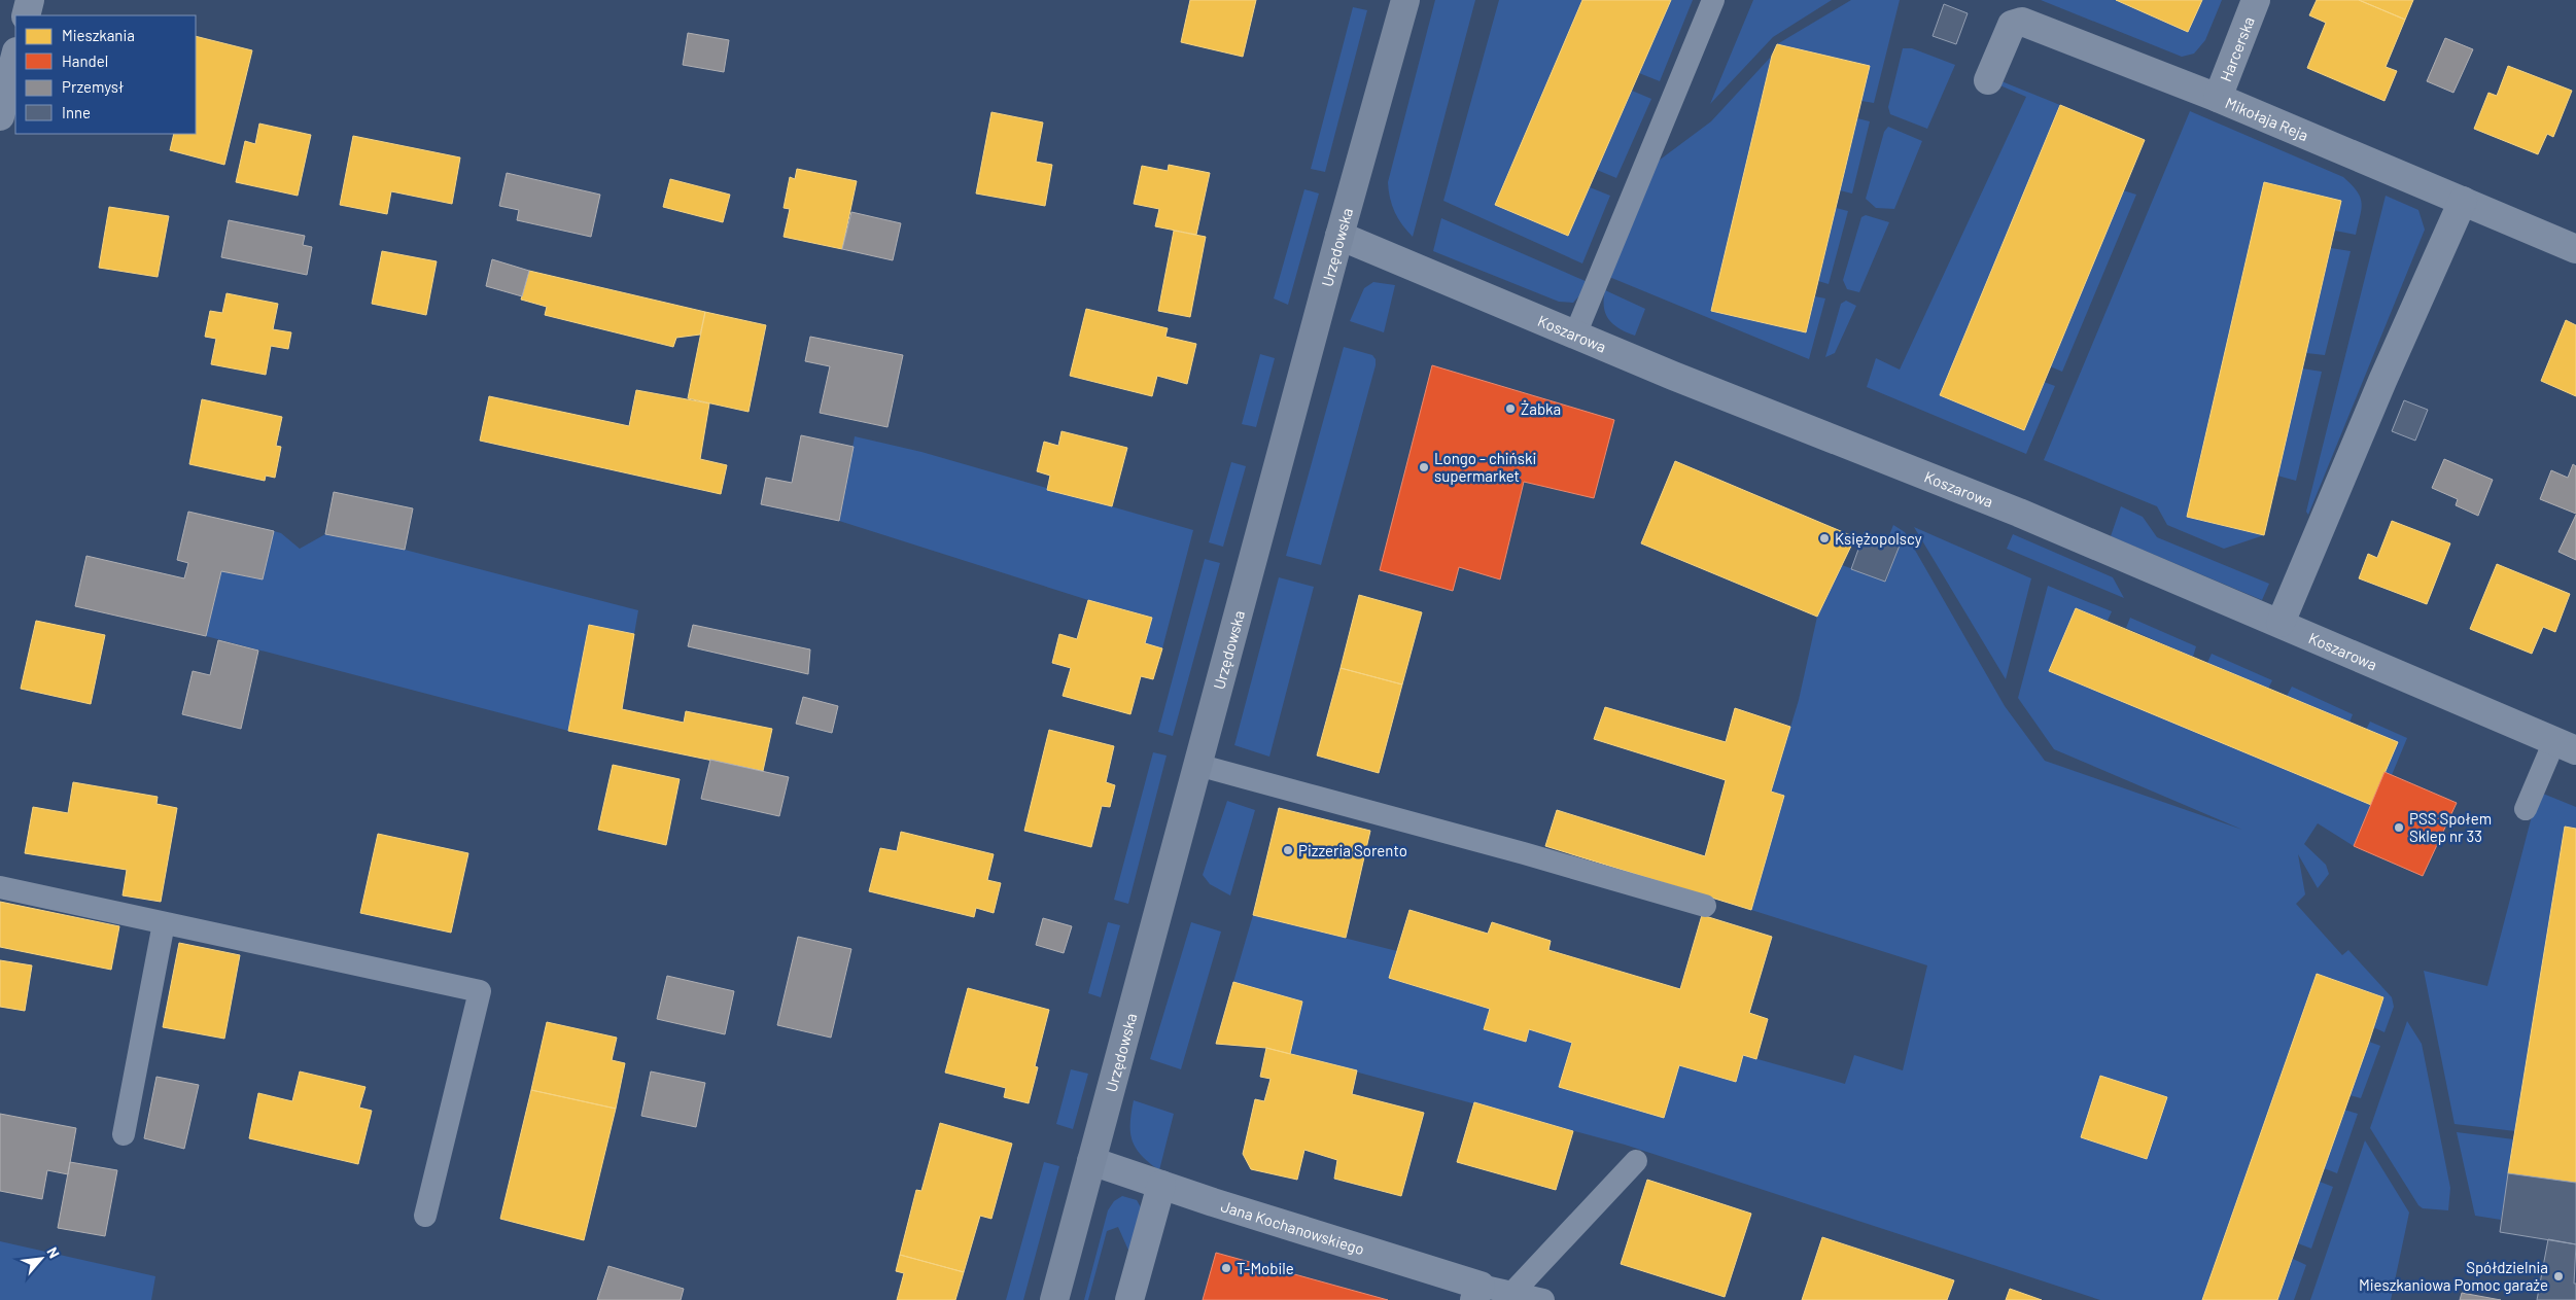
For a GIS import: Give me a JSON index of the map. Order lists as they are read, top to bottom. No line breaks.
{"streets":{"street":["Harcerska","Mikołaja Reja","Urzędowska","Koszarowa","Jana Kochanowskiego"]},"crossings":[["Harcerska","Mikołaja Reja"],["Urzędowska","Koszarowa"],["Urzędowska","Jana Kochanowskiego"]],"places":["Żabka","Longo - chiński supermarket","Księżopolscy","PSS Społem Sklep nr 33","Pizzeria Sorento","T-Mobile","Spółdzielnia Mieszkaniowa Pomoc garaże"],"legend":["Mieszkania","Handel","Przemysł","Inne"],"north":"top right"}
